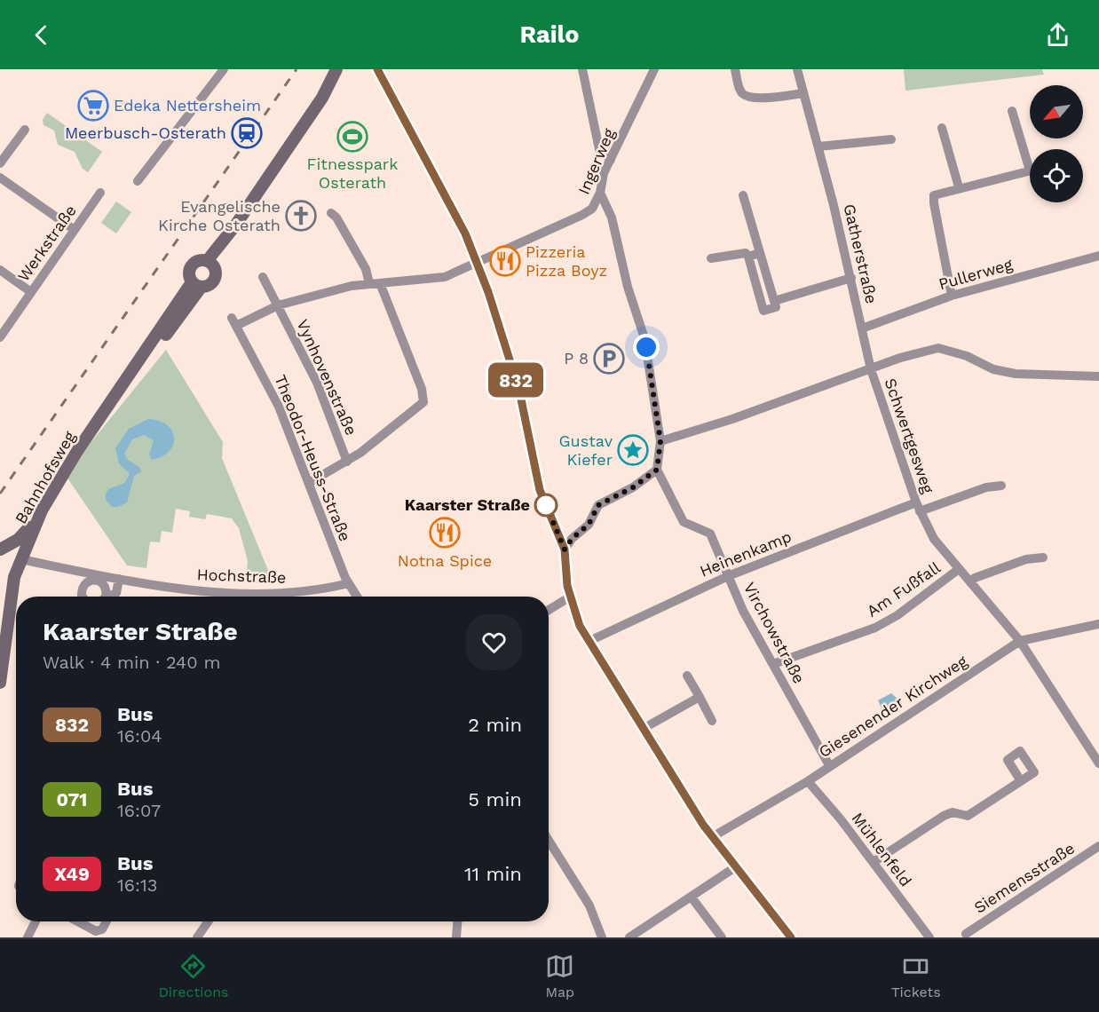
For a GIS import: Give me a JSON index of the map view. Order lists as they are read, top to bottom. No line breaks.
{"streets":{"main road":["Bahnhofsweg"],"street":["Ingerweg","Werkstraße","Gatherstraße","Pullerweg","Vynhovenstraße","Schwertgesweg","Theodor-Heuss-Straße","Heinenkamp","Hochstraße","Am Fußfall","Virchowstraße","Giesenender Kirchweg","Mühlenfeld","Siemensstraße"]},"crossings":[["Ingerweg","Vynhovenstraße"],["Ingerweg","Theodor-Heuss-Straße"],["Gatherstraße","Pullerweg"],["Gatherstraße","Schwertgesweg"],["Schwertgesweg","Heinenkamp"],["Schwertgesweg","Am Fußfall"],["Schwertgesweg","Giesenender Kirchweg"],["Theodor-Heuss-Straße","Hochstraße"],["Bahnhofsweg","Hochstraße"],["Heinenkamp","Virchowstraße"],["Am Fußfall","Virchowstraße"],["Virchowstraße","Giesenender Kirchweg"],["Giesenender Kirchweg","Mühlenfeld"]],"places":{"supermarket":["Edeka Nettersheim"],"station":["Meerbusch-Osterath"],"sports":["Fitnesspark Osterath"],"church":["Evangelische Kirche Osterath"],"restaurant":["Pizzeria Pizza Boyz","Notna Spice"],"parking":["P 8"],"place":["Gustav Kiefer"],"other":["Kaarster Straße"]},"lines":["bus line 832"],"north":"bottom left","page":{"header":"Railo","on_map":"832","heading":["Kaarster Straße","Walk · 4 min · 240 m"],"list":[{"mark":"832","name":"Bus","note":"16:04","value":"2 min"},{"mark":"071","name":"Bus","note":"16:07","value":"5 min"},{"mark":"X49","name":"Bus","note":"16:13","value":"11 min"}],"tabs":["Directions","Map","Tickets"]}}
